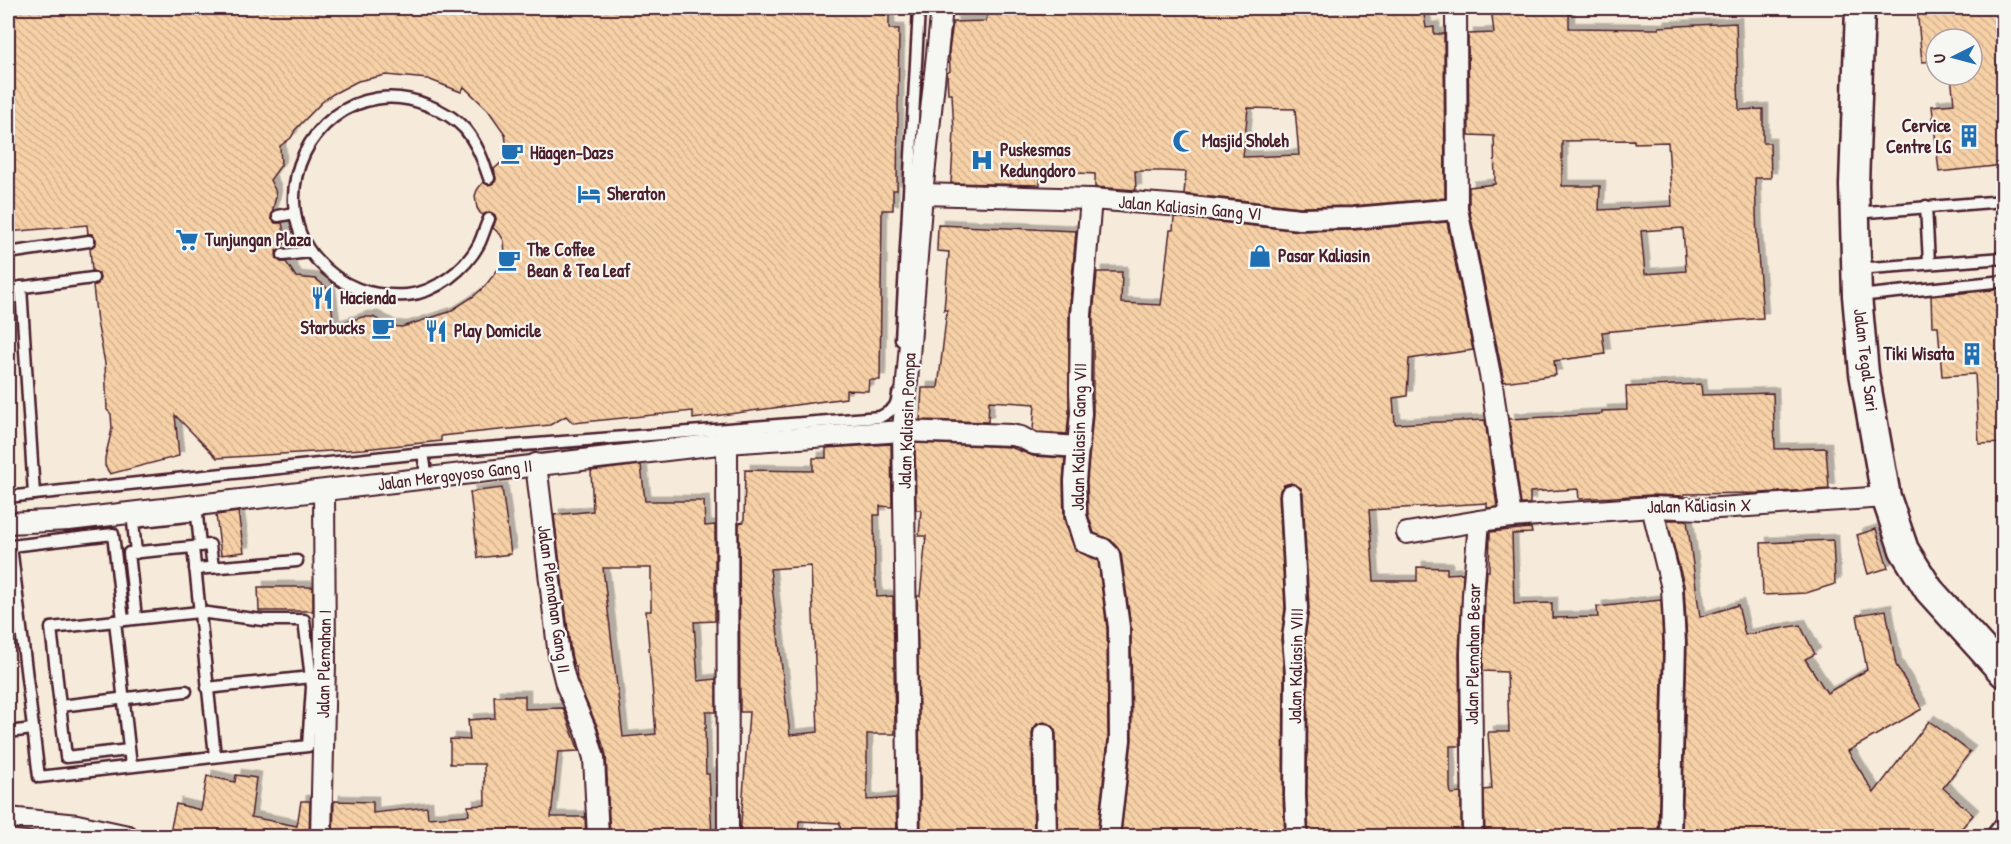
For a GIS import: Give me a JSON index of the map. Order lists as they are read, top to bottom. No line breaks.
{"streets":{"street":["Jalan Kaliasin Gang VI","Jalan Tegal Sari","Jalan Kaliasin Pompa","Jalan Kaliasin Gang VII","Jalan Mergoyoso Gang II","Jalan Kaliasin X","Jalan Plemahan Gang II","Jalan Plemahan Besar","Jalan Plemahan I","Jalan Kaliasin VIII"]},"crossings":[["Jalan Kaliasin Gang VI","Jalan Kaliasin Pompa"],["Jalan Kaliasin Gang VI","Jalan Kaliasin Gang VII"],["Jalan Tegal Sari","Jalan Kaliasin X"],["Jalan Kaliasin Pompa","Jalan Mergoyoso Gang II"],["Jalan Kaliasin Gang VII","Jalan Mergoyoso Gang II"],["Jalan Mergoyoso Gang II","Jalan Plemahan Gang II"],["Jalan Mergoyoso Gang II","Jalan Plemahan I"]],"places":{"building":["Cervice Centre LG","Tiki Wisata"],"mosque":["Masjid Sholeh"],"cafe":["Häagen-Dazs","The Coffee Bean & Tea Leaf","Starbucks"],"hospital":["Puskesmas Kedungdoro"],"hotel":["Sheraton"],"supermarket":["Tunjungan Plaza"],"shop":["Pasar Kaliasin"],"restaurant":["Hacienda","Play Domicile"]},"north":"left"}
